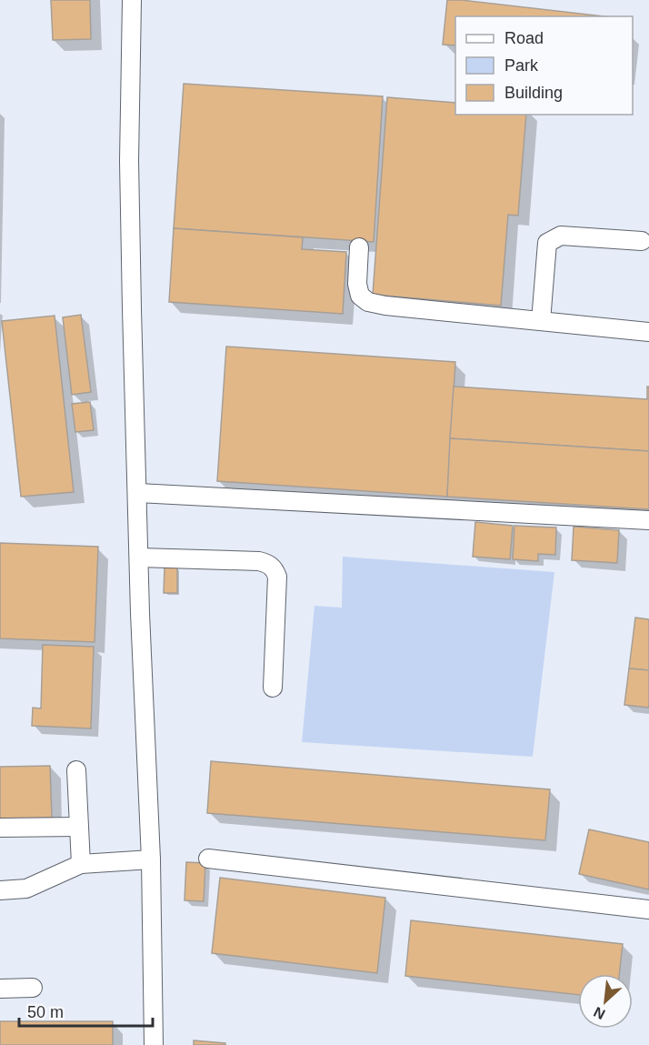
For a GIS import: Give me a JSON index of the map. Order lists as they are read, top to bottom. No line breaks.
{"legend":["Road","Park","Building"],"scale_bar":"50 m","north":"bottom left"}
